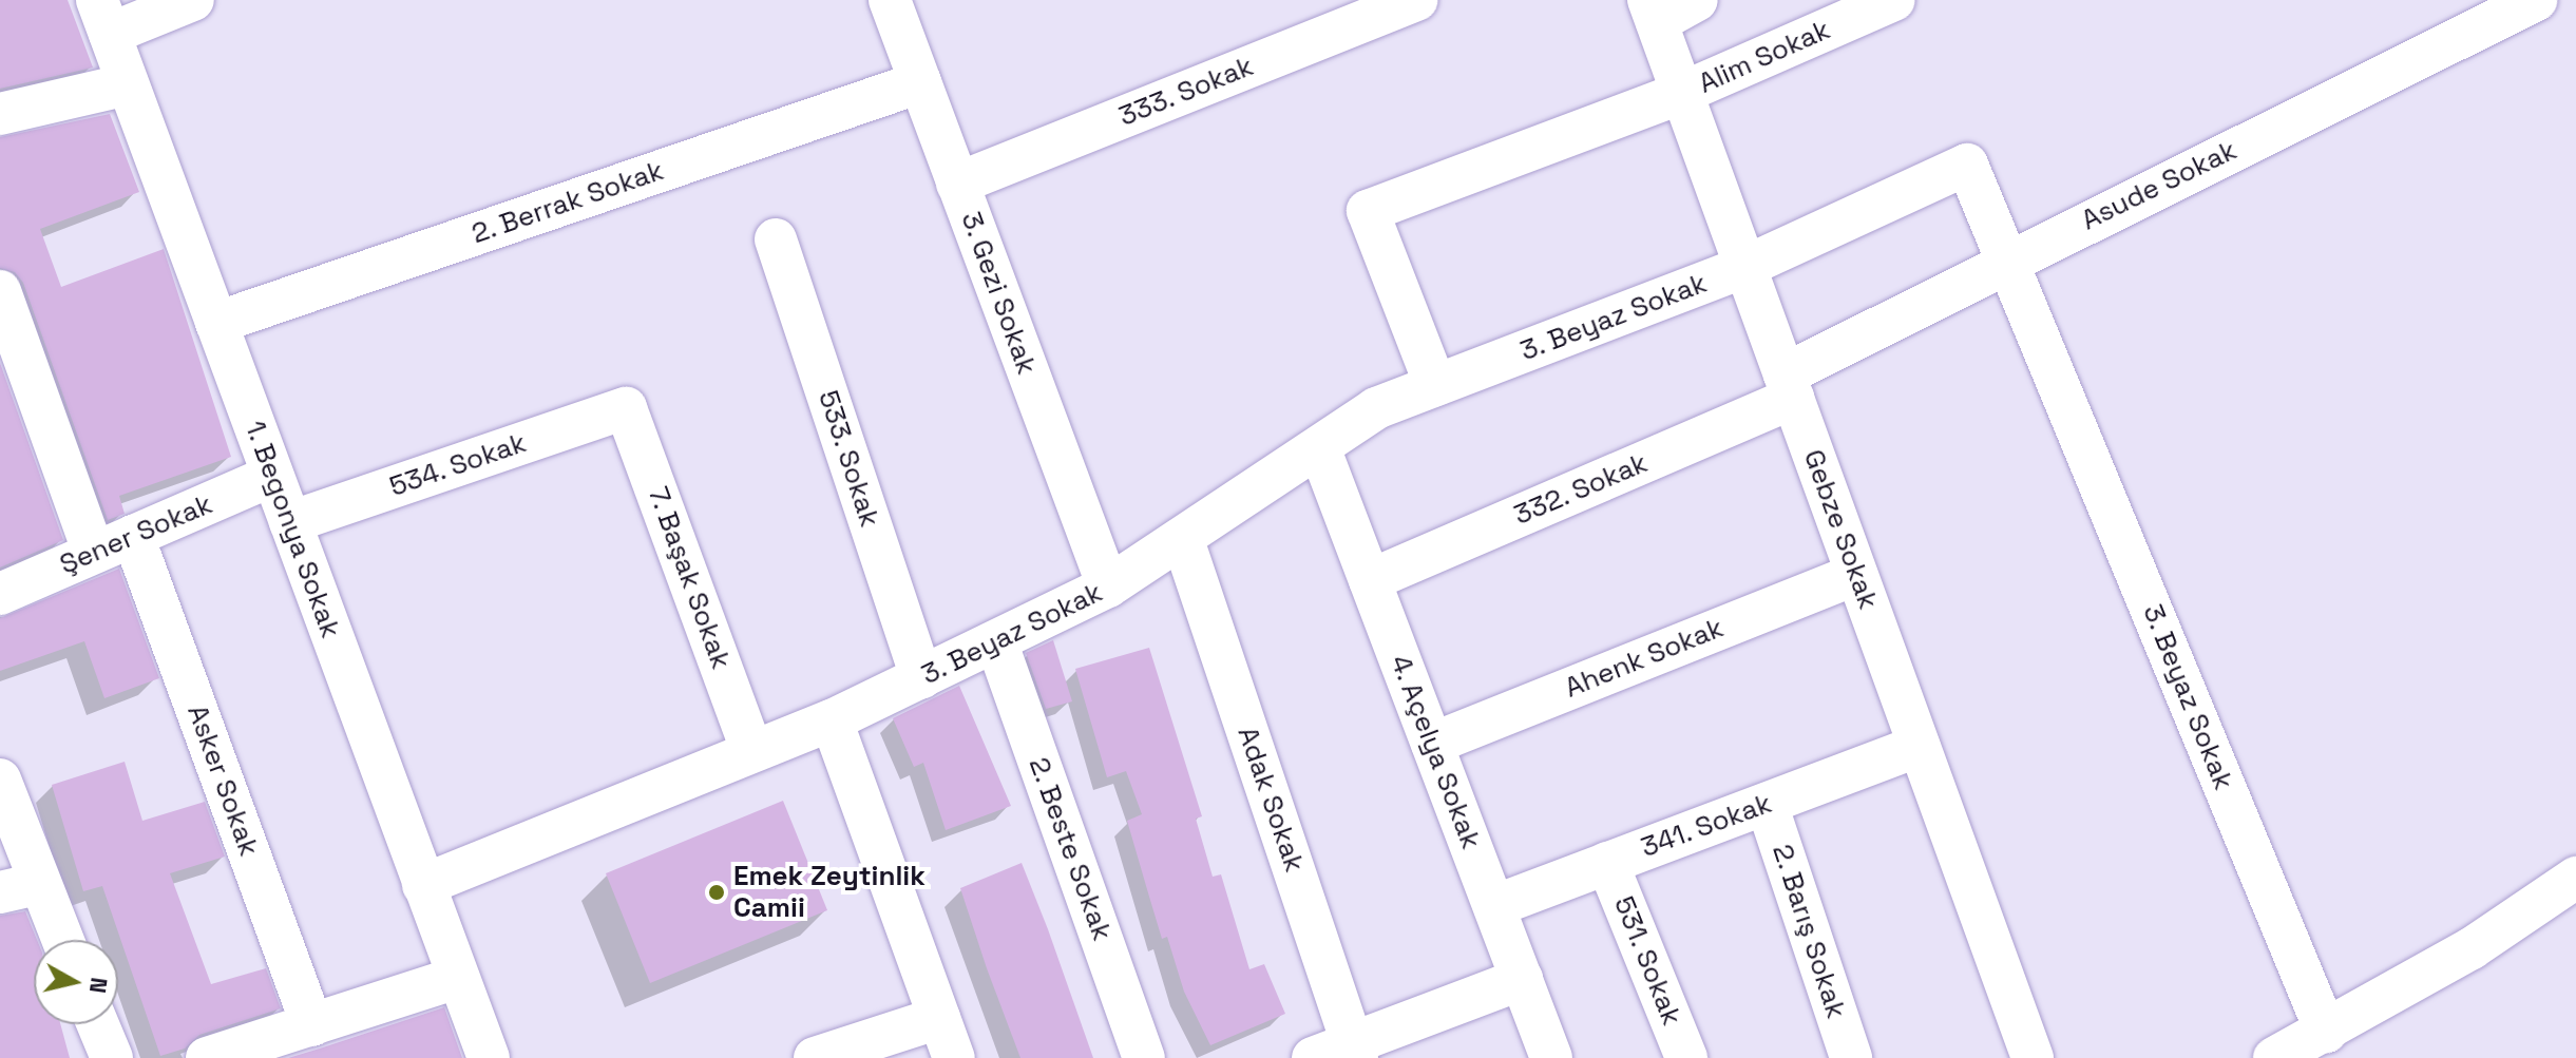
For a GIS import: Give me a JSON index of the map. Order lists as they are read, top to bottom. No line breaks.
{"streets":{"street":["Alim Sokak","333. Sokak","Asude Sokak","2. Berrak Sokak","3. Gezi Sokak","3. Beyaz Sokak","533. Sokak","534. Sokak","332. Sokak","1. Begonya Sokak","Gebze Sokak","Şener Sokak","7. Başak Sokak","Ahenk Sokak","4. Açelya Sokak","Asker Sokak","Adak Sokak","341. Sokak","2. Beste Sokak","2. Barış Sokak","531. Sokak"]},"crossings":[["Alim Sokak","3. Beyaz Sokak"],["Alim Sokak","Gebze Sokak"],["333. Sokak","3. Gezi Sokak"],["Asude Sokak","3. Beyaz Sokak"],["Asude Sokak","332. Sokak"],["Asude Sokak","Gebze Sokak"],["2. Berrak Sokak","3. Gezi Sokak"],["2. Berrak Sokak","1. Begonya Sokak"],["3. Gezi Sokak","3. Beyaz Sokak"],["3. Beyaz Sokak","533. Sokak"],["3. Beyaz Sokak","1. Begonya Sokak"],["3. Beyaz Sokak","Gebze Sokak"],["3. Beyaz Sokak","7. Başak Sokak"],["3. Beyaz Sokak","4. Açelya Sokak"],["3. Beyaz Sokak","Adak Sokak"],["3. Beyaz Sokak","2. Beste Sokak"],["534. Sokak","1. Begonya Sokak"],["534. Sokak","7. Başak Sokak"],["332. Sokak","Gebze Sokak"],["332. Sokak","4. Açelya Sokak"],["1. Begonya Sokak","Şener Sokak"],["Gebze Sokak","Ahenk Sokak"],["Gebze Sokak","341. Sokak"],["Şener Sokak","Asker Sokak"],["Ahenk Sokak","4. Açelya Sokak"],["4. Açelya Sokak","341. Sokak"],["341. Sokak","2. Barış Sokak"],["341. Sokak","531. Sokak"]],"places":["Emek Zeytinlik Camii"],"north":"right"}
